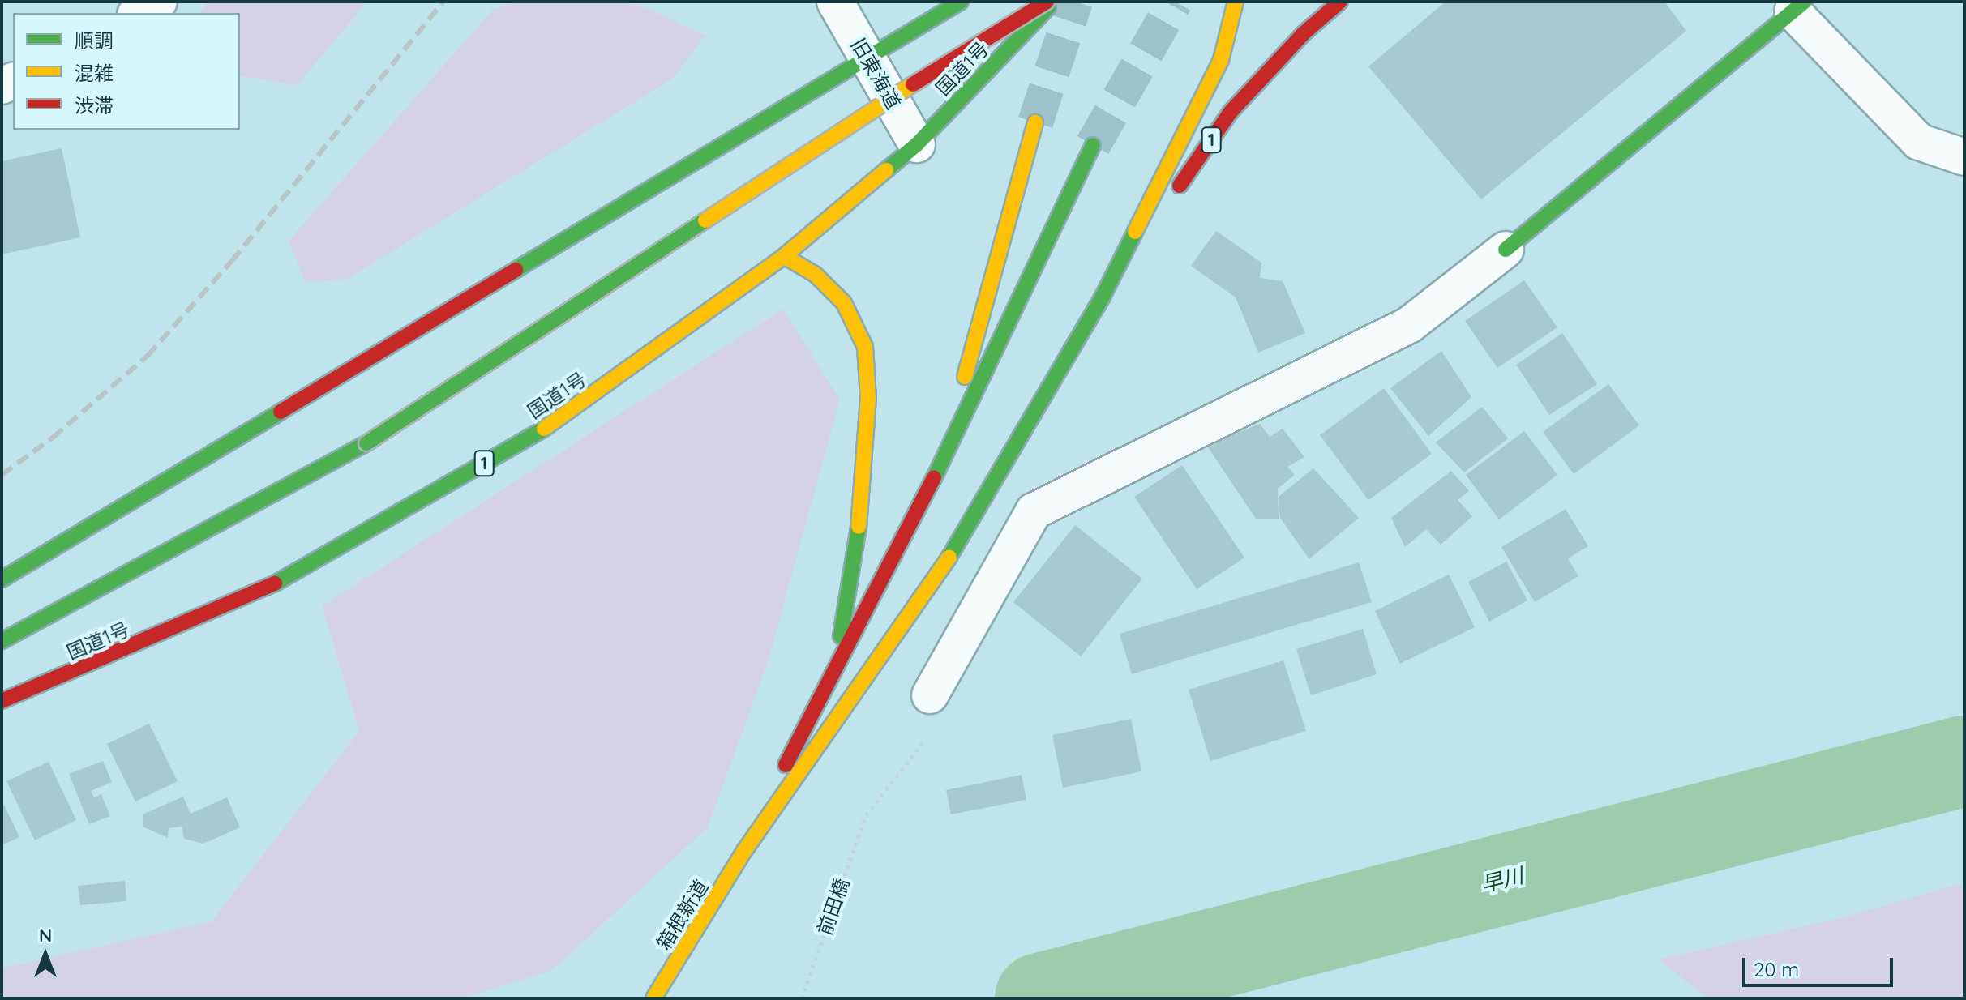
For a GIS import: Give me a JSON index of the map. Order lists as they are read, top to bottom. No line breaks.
{"streets":{"main road":["国道1号","1","箱根新道"],"street":["旧東海道"],"path":["前田橋"]},"crossings":[["国道1号","旧東海道"],["国道1号","1"],["1","箱根新道"]],"water":["早川"],"legend":["順調","混雑","渋滞"],"scale_bar":"20 m","north":"top"}
